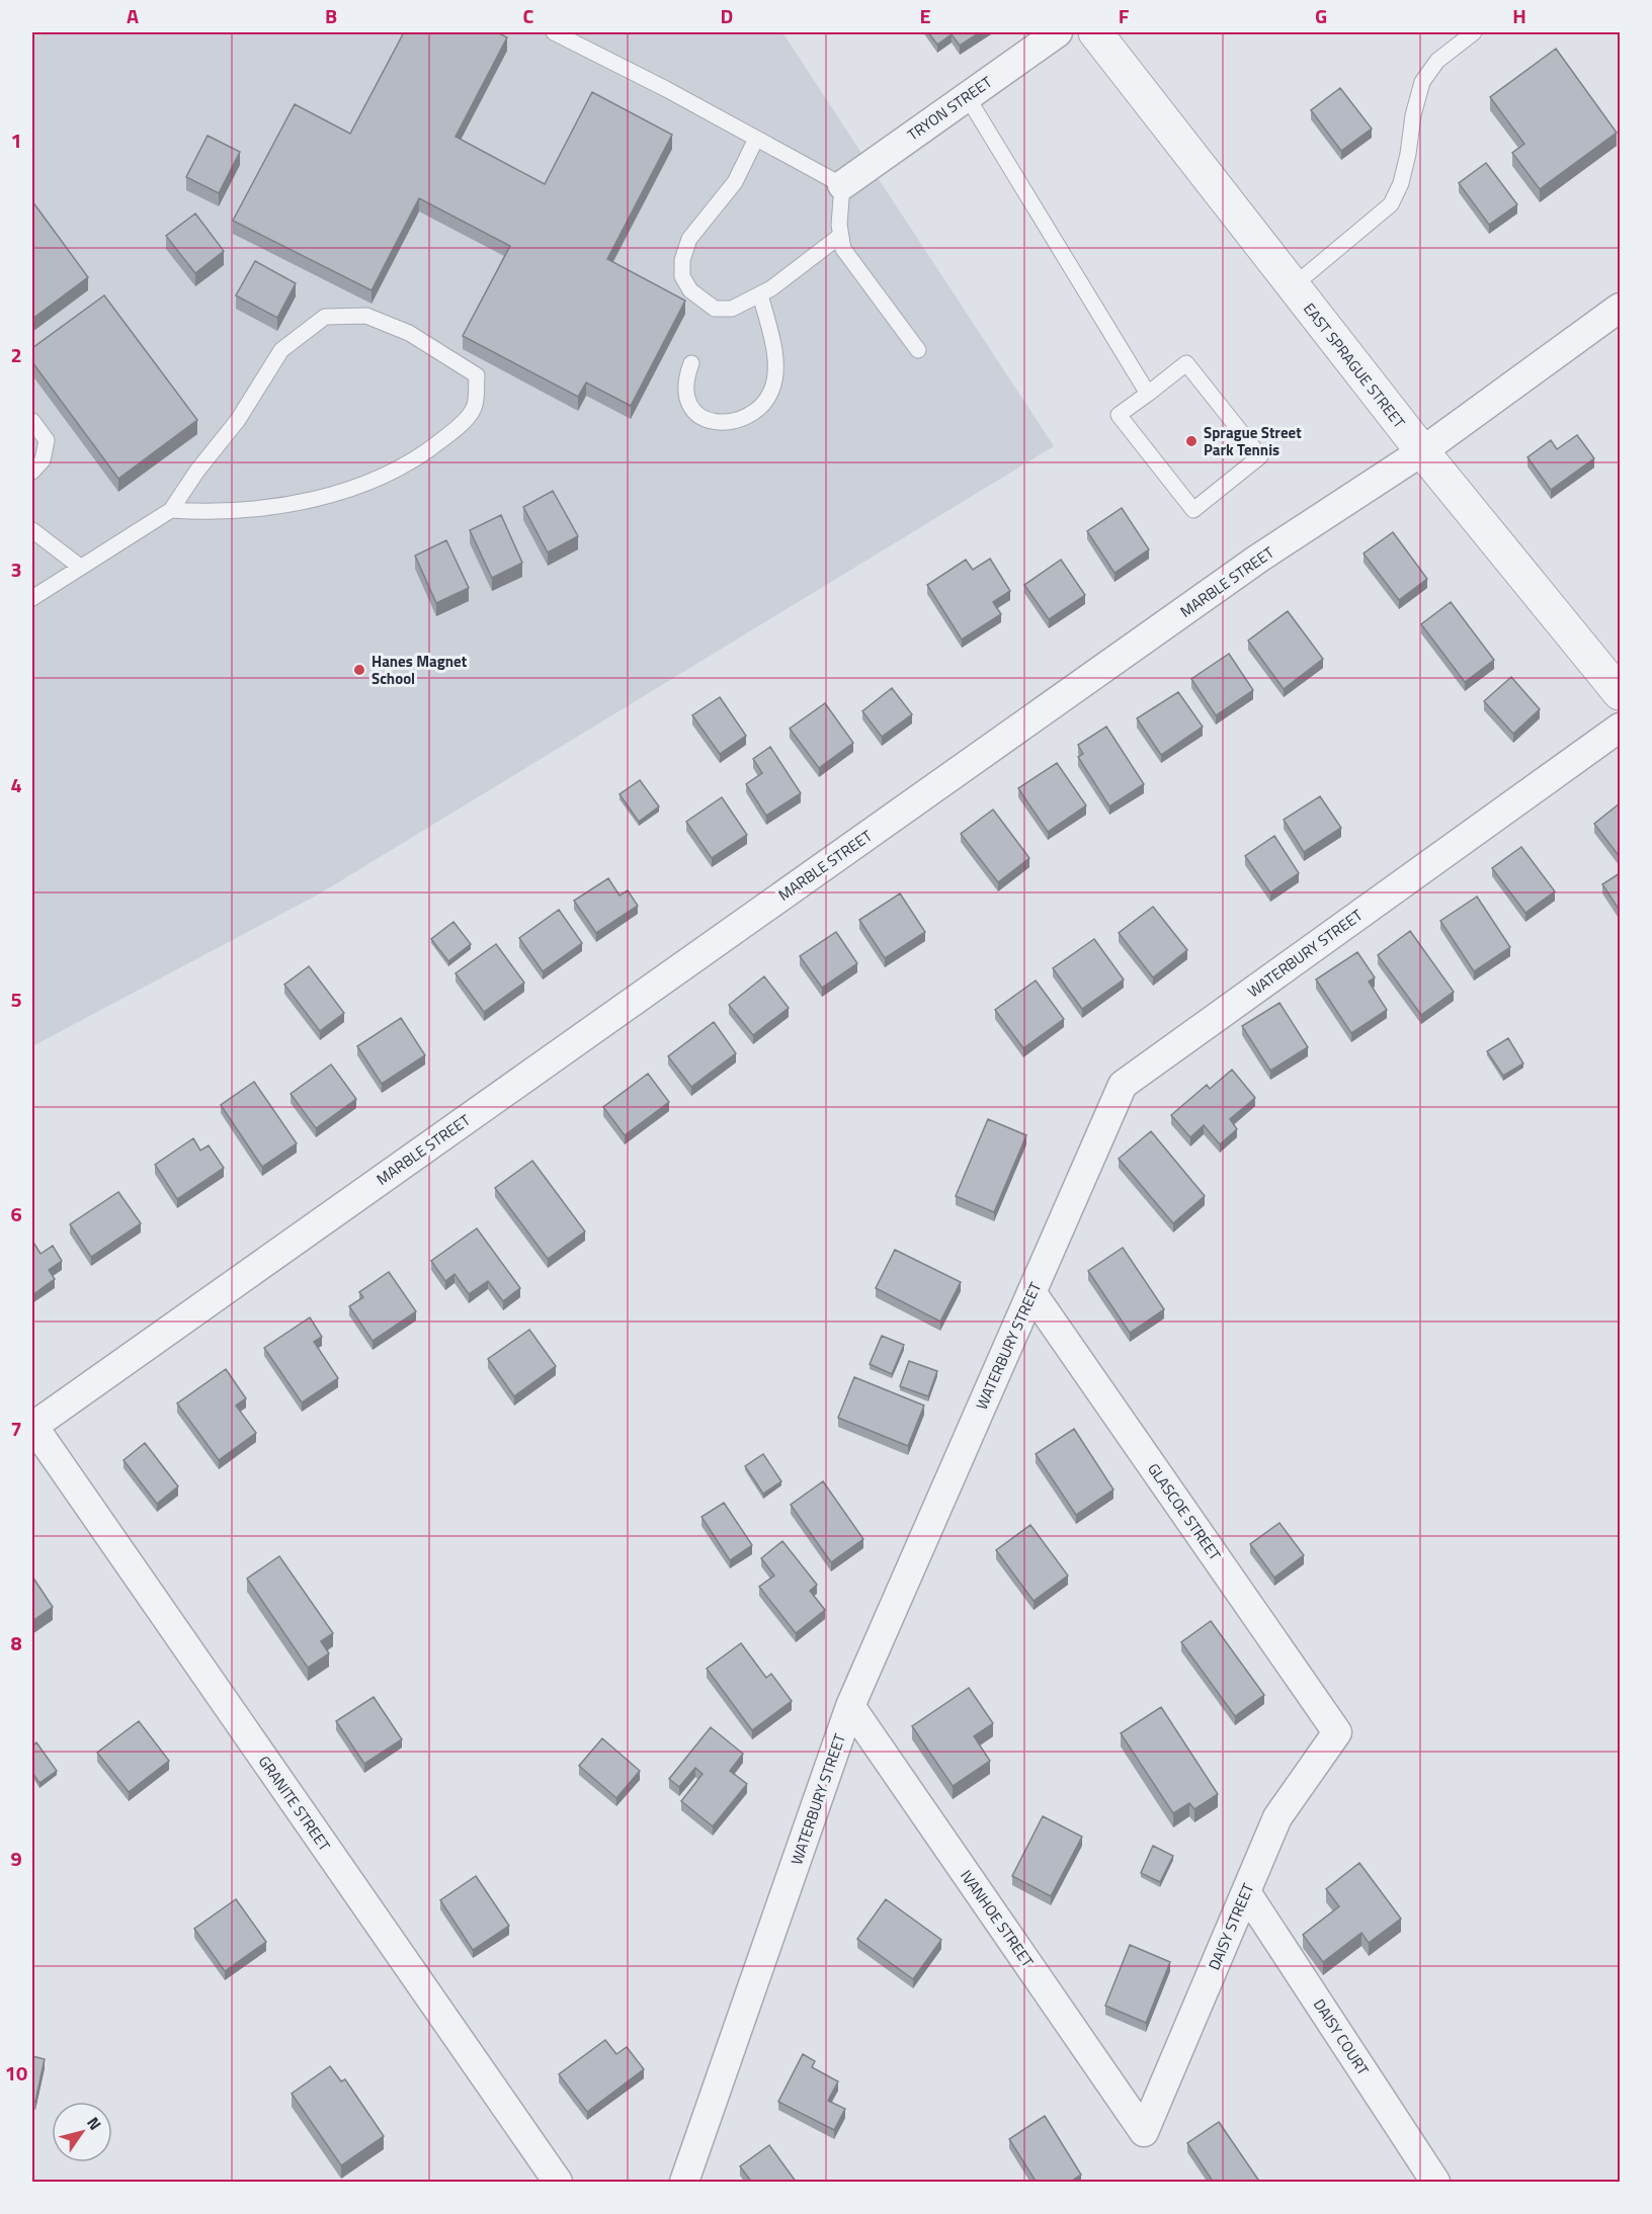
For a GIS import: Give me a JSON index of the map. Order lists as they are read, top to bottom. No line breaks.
{"streets":{"street":["TRYON STREET","EAST SPRAGUE STREET","MARBLE STREET","WATERBURY STREET","GLASCOE STREET","GRANITE STREET","IVANHOE STREET","DAISY STREET","DAISY COURT"]},"crossings":[["EAST SPRAGUE STREET","MARBLE STREET"],["MARBLE STREET","GRANITE STREET"],["WATERBURY STREET","GLASCOE STREET"],["WATERBURY STREET","IVANHOE STREET"],["GLASCOE STREET","DAISY STREET"],["IVANHOE STREET","DAISY STREET"],["DAISY STREET","DAISY COURT"]],"places":["Sprague Street Park Tennis","Hanes Magnet School"],"north":"top right","grid":{"columns":["A","B","C","D","E","F","G","H"],"rows":["1","2","3","4","5","6","7","8","9","10"]}}
